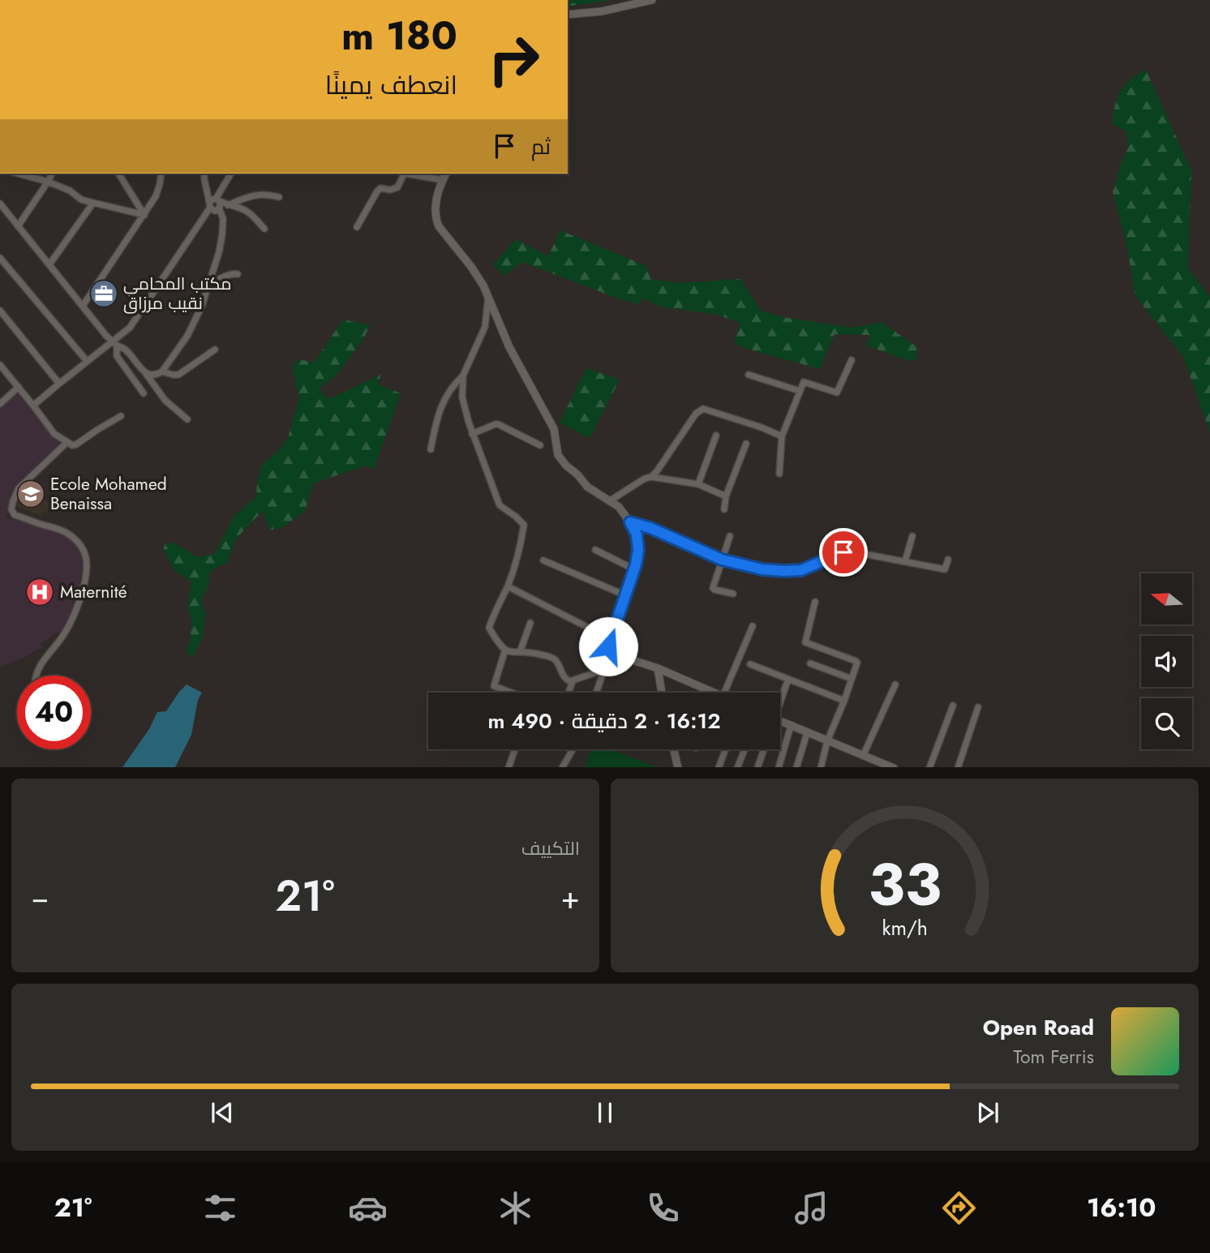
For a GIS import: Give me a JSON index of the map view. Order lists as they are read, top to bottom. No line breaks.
{"places":{"office":["مكتب المحامي نقيب مرزاق"],"school or university":["Ecole Mohamed Benaissa"],"hospital":["Maternité"]},"north":"left","page":{"turn":["180 m","انعطف يمينًا"],"then":"ثم","limit":"40","trip":"16:12 · 2 دقيقة · 490 m","tile":"التكييف","heat":["−","21°","+"],"song":["Open Road","Tom Ferris"],"tabs":["16:10","21°"],"gauge":["33","km/h"]}}
